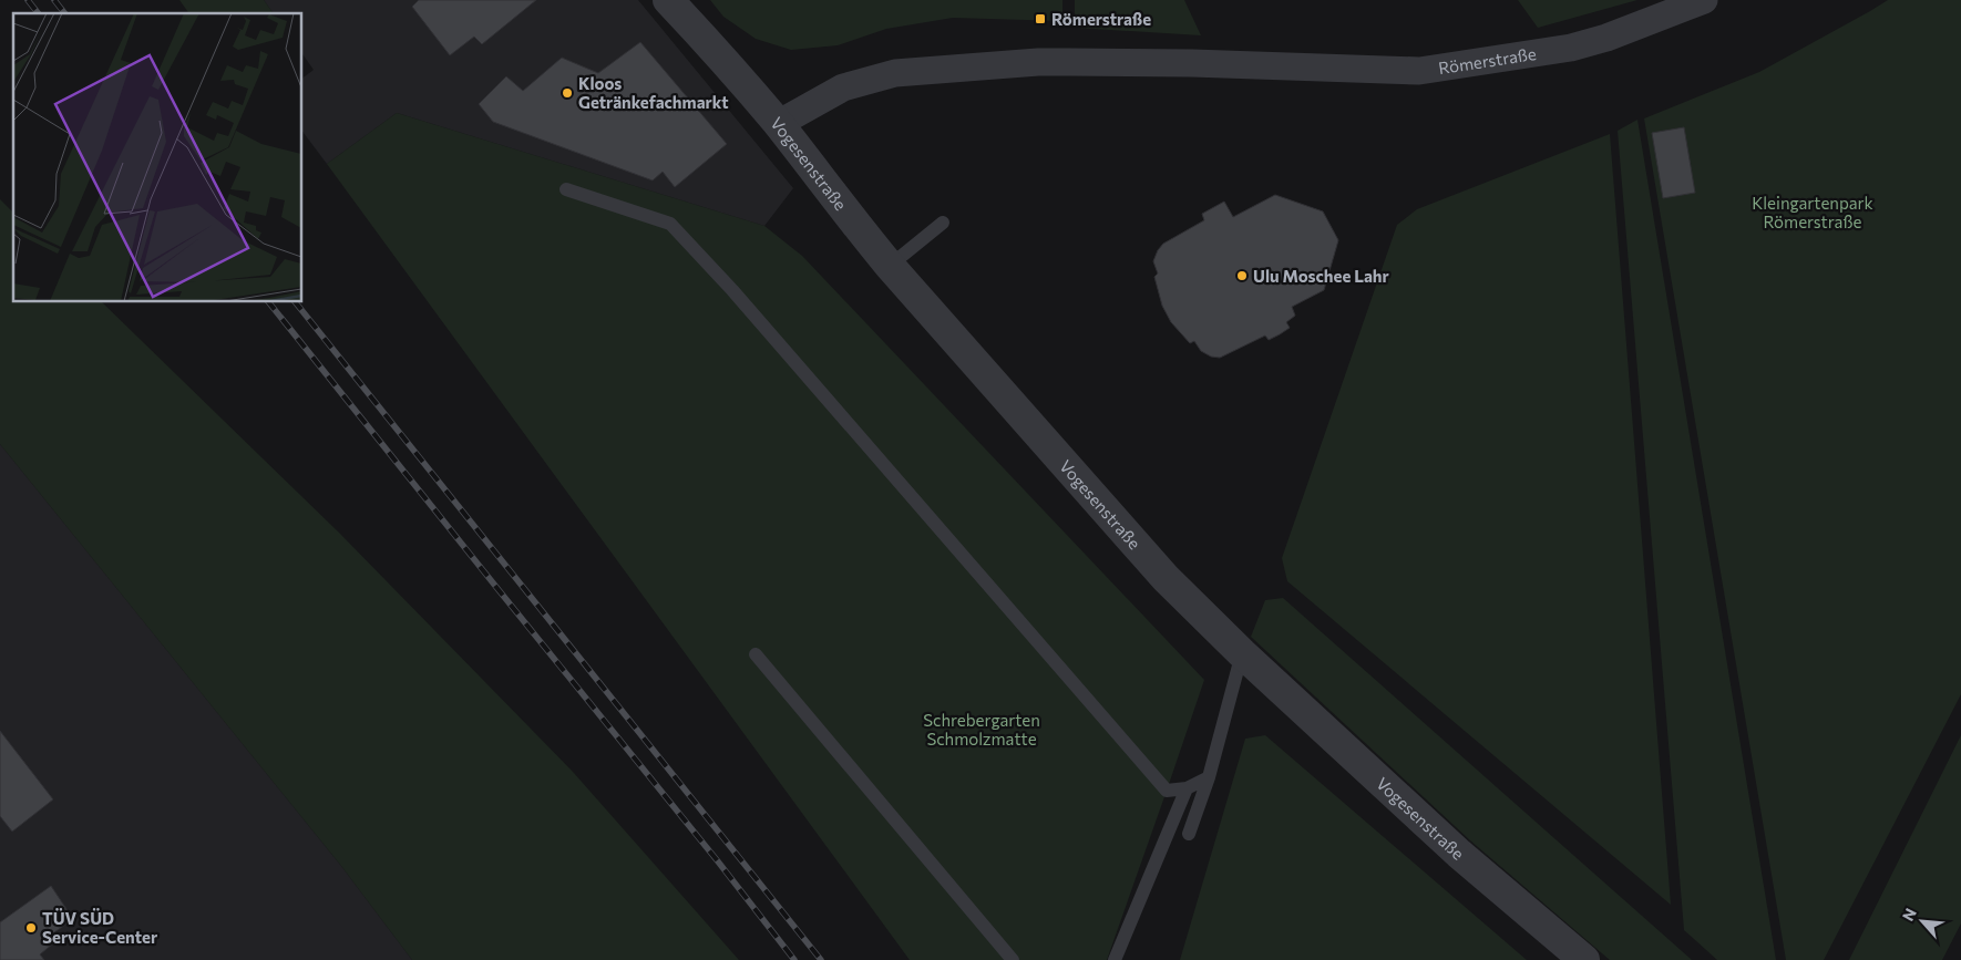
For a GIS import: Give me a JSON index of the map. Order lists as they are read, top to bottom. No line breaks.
{"streets":{"street":["Römerstraße","Vogesenstraße"]},"crossings":[["Römerstraße","Vogesenstraße"]],"parks":["Kleingartenpark Römerstraße","Schrebergarten Schmolzmatte"],"places":{"transit":["Römerstraße"],"other":["Kloos Getränkefachmarkt","Ulu Moschee Lahr","TÜV SÜD Service-Center"]},"north":"top left"}
